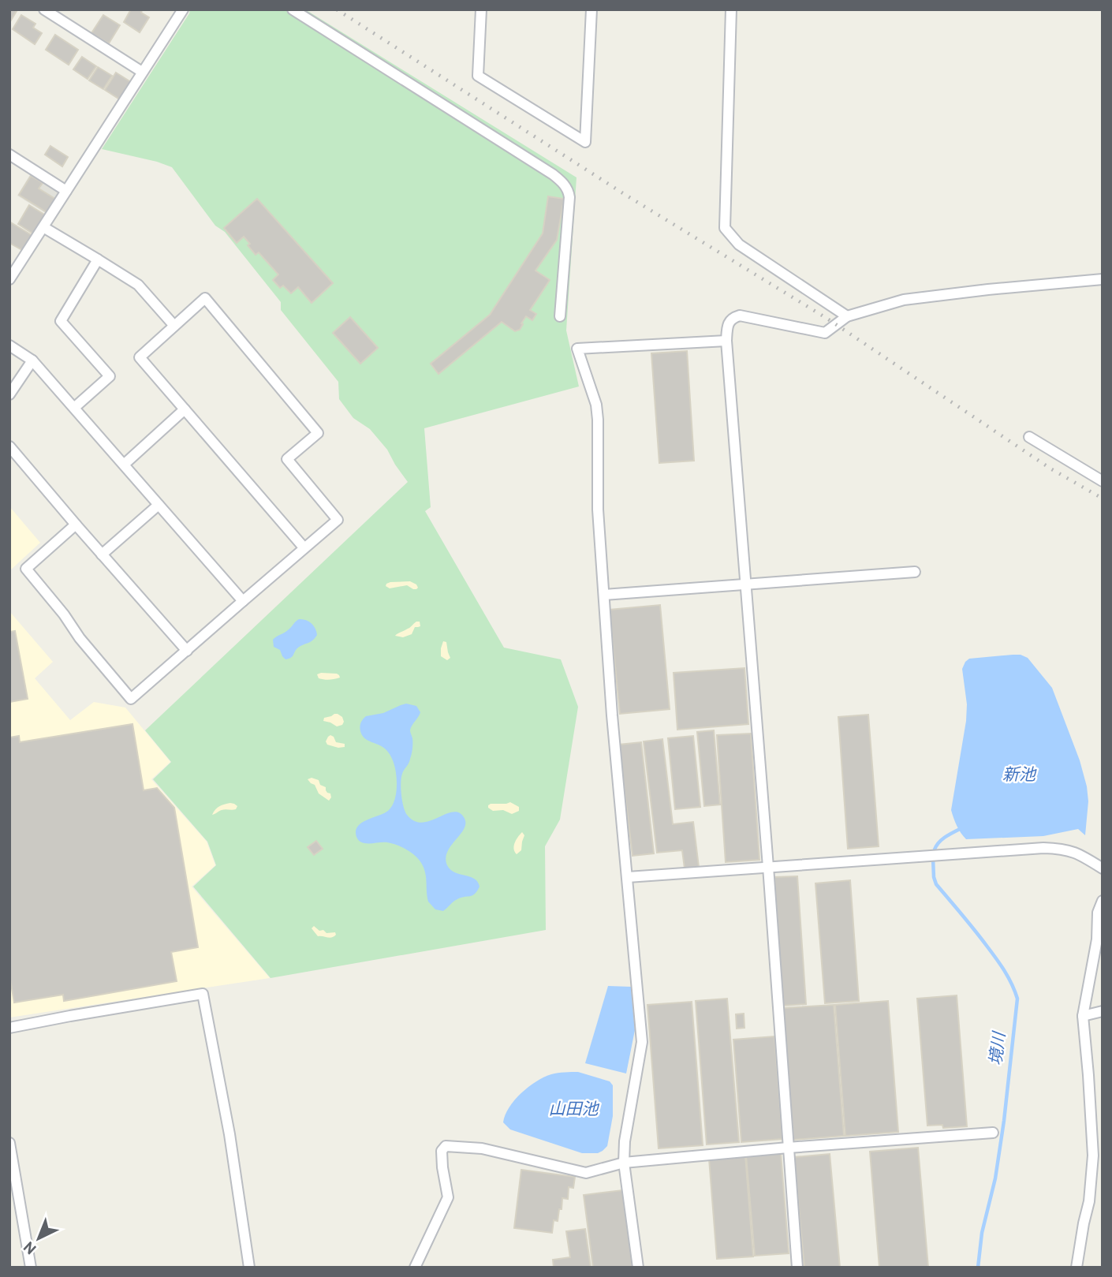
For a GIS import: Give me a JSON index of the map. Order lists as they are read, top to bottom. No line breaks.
{"water":["新池","境川","山田池"],"north":"bottom left"}
